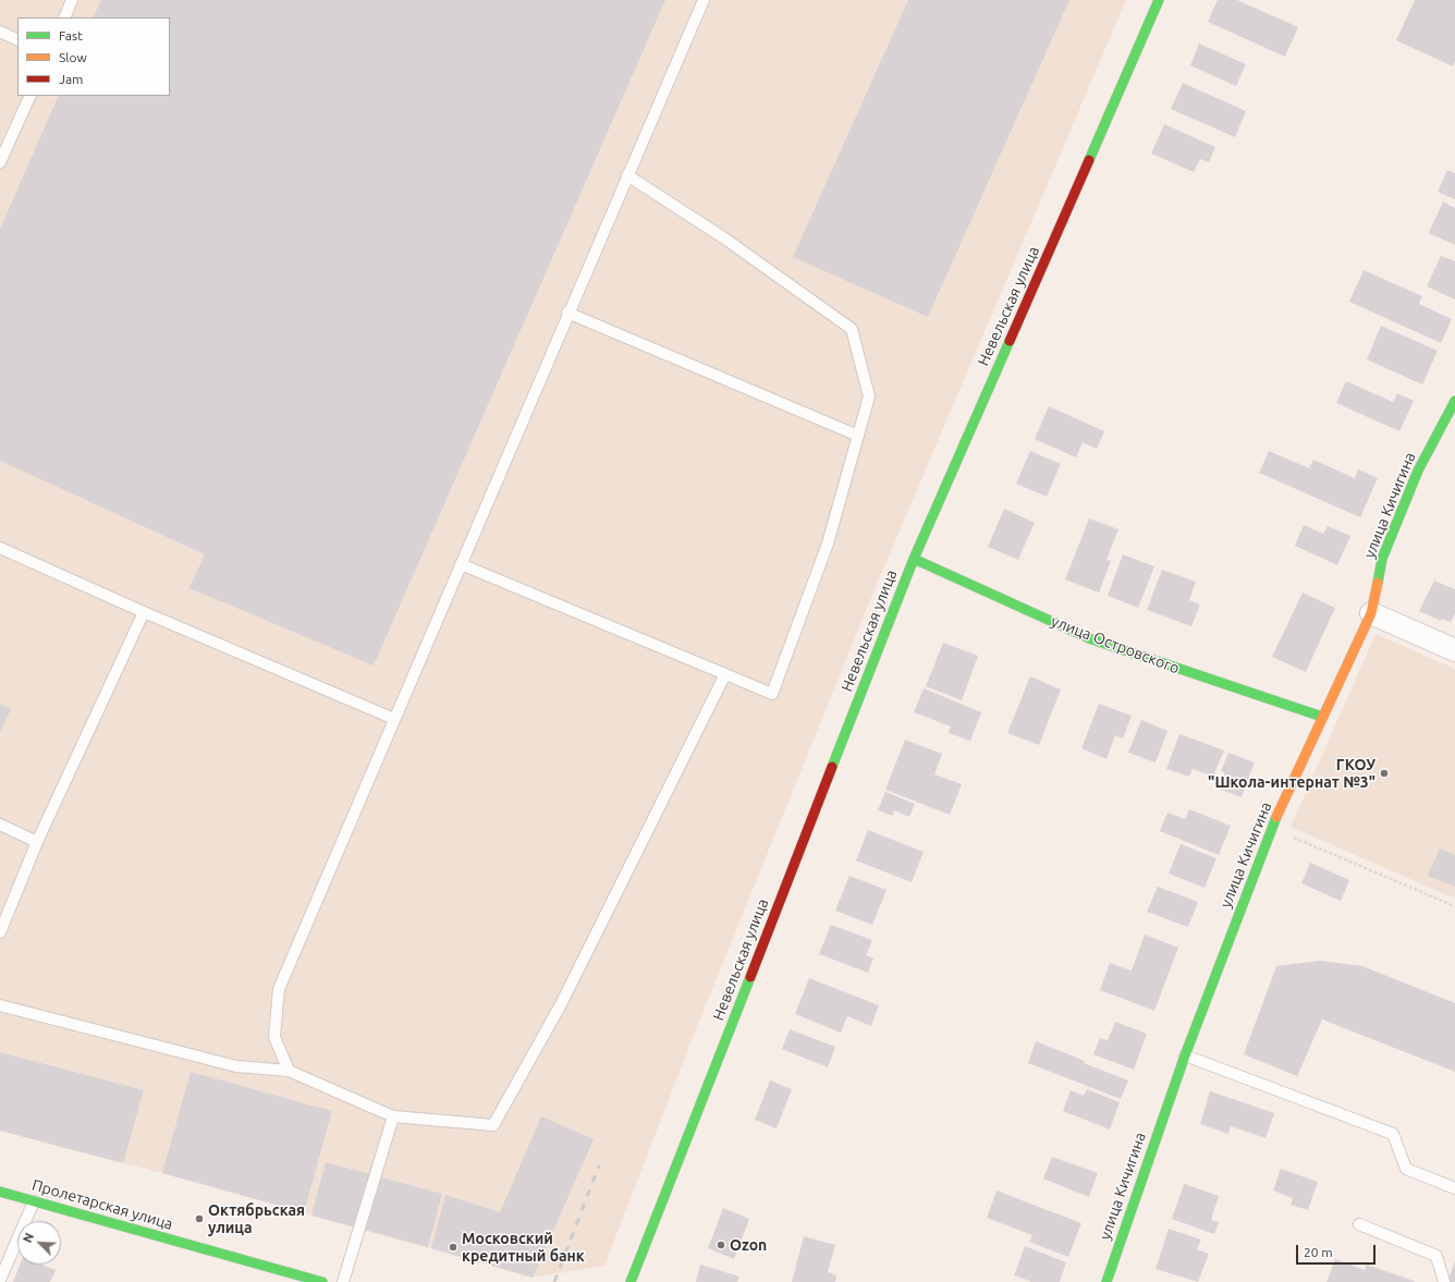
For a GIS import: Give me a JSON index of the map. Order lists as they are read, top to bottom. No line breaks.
{"streets":{"street":["Невельская улица","улица Кичигина","улица Островского","Пролетарская улица"]},"crossings":[["Невельская улица","улица Островского"],["улица Кичигина","улица Островского"]],"places":["ГКОУ \"Школа-интернат №3\"","Октябрьская улица","Ozon","Московский кредитный банк"],"legend":["Fast","Slow","Jam"],"scale_bar":"20 m","north":"top left"}
